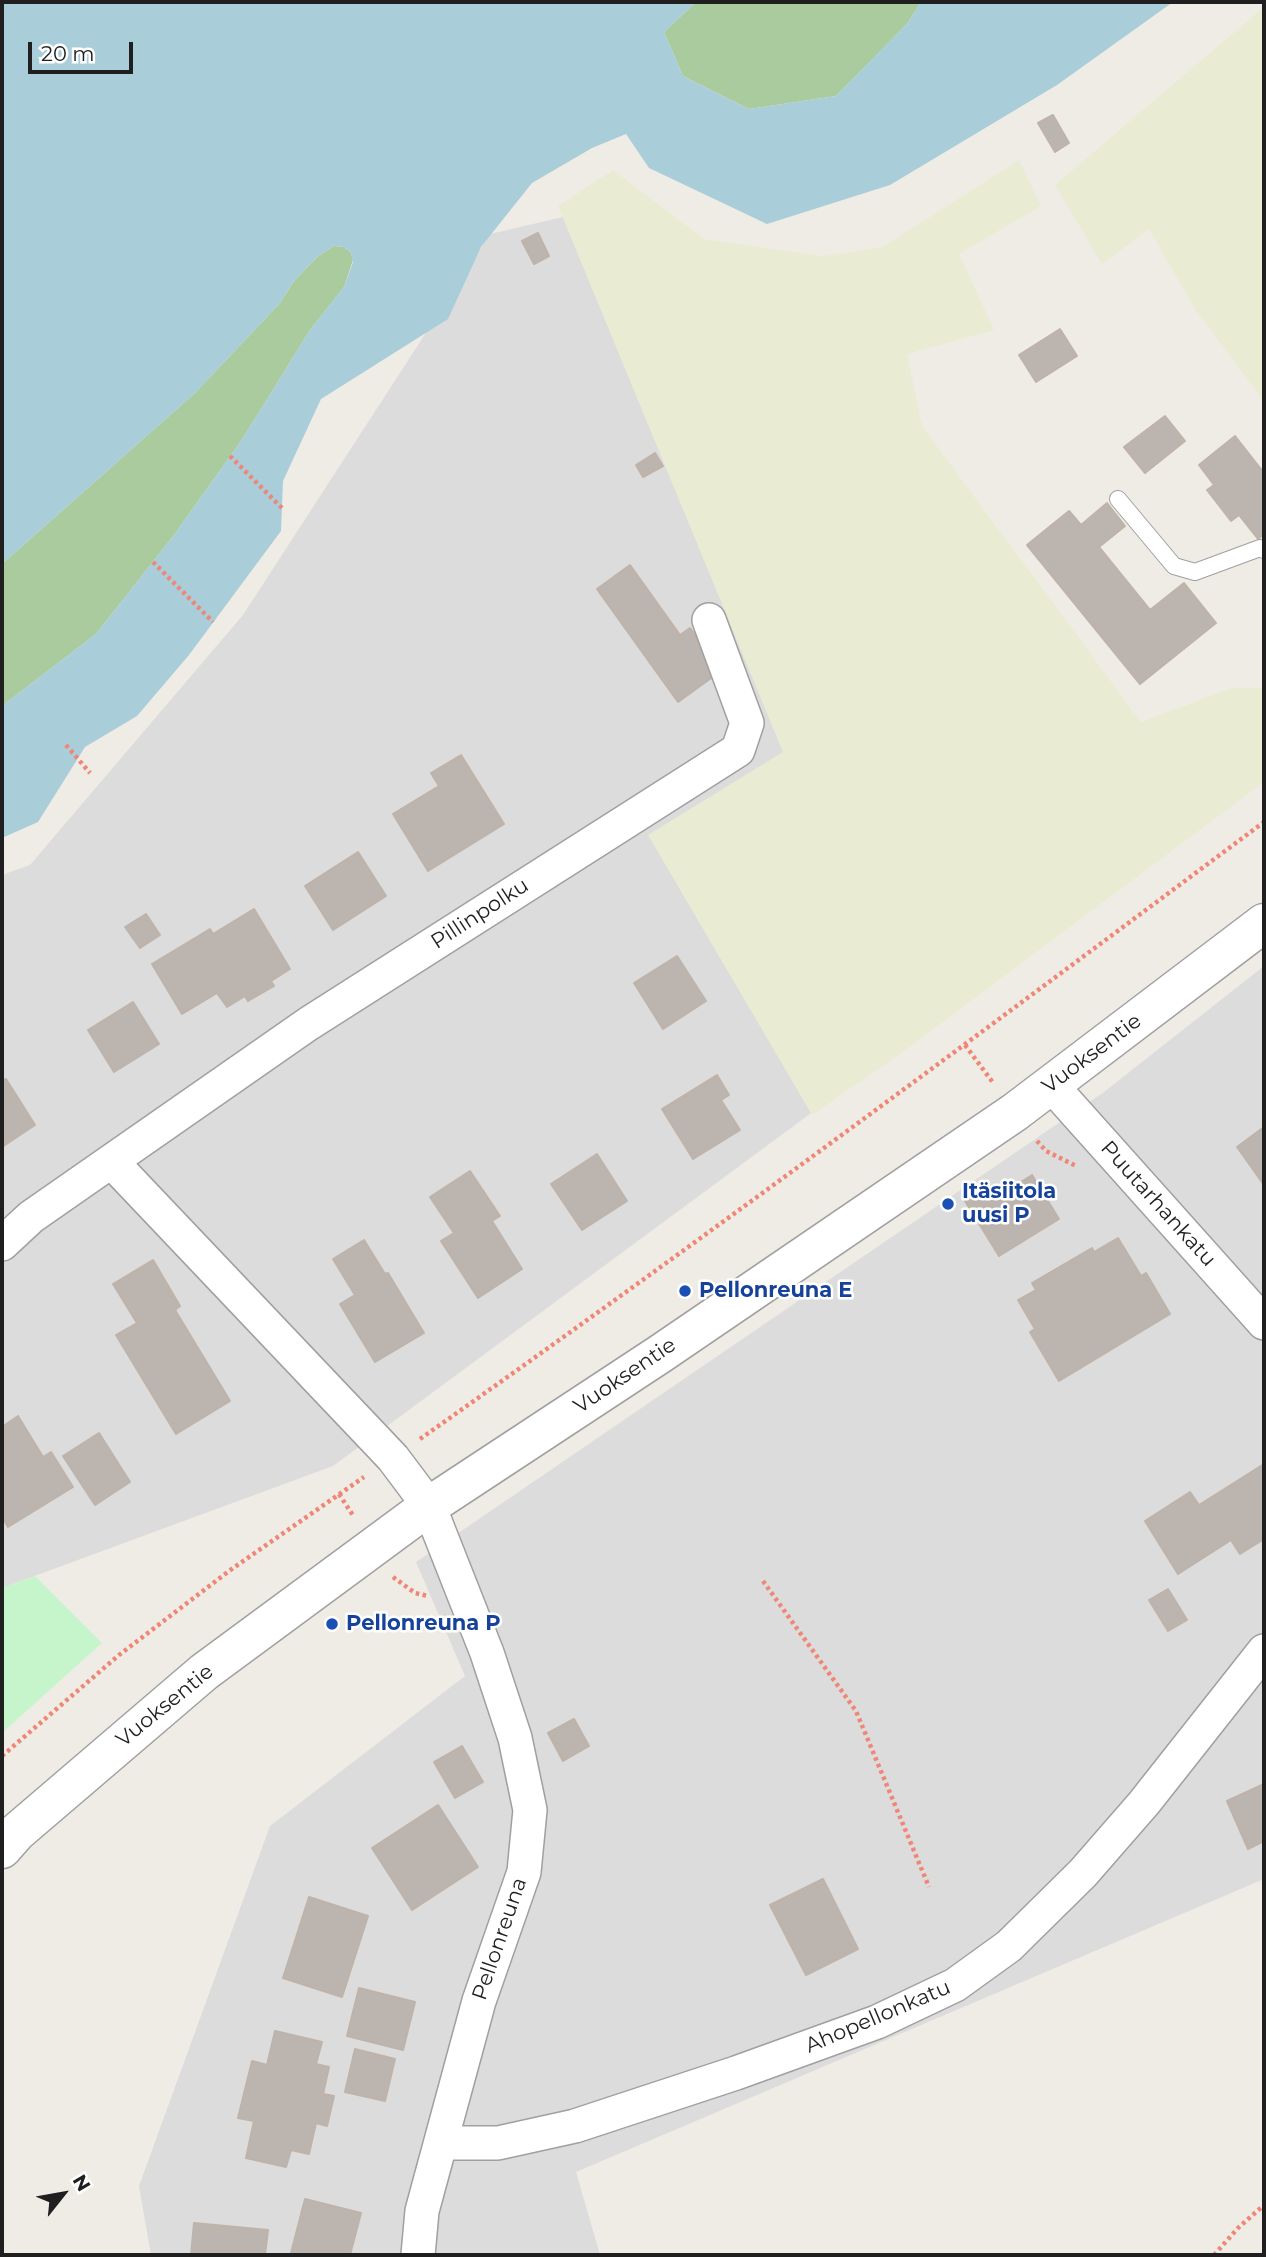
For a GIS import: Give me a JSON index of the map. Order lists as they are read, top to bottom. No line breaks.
{"streets":{"street":["Pillinpolku","Vuoksentie","Puutarhankatu","Pellonreuna","Ahopellonkatu"]},"crossings":[["Vuoksentie","Puutarhankatu"],["Vuoksentie","Pellonreuna"],["Pellonreuna","Ahopellonkatu"]],"places":["Itäsiitola uusi P","Pellonreuna E","Pellonreuna P"],"scale_bar":"20 m","north":"top right"}
